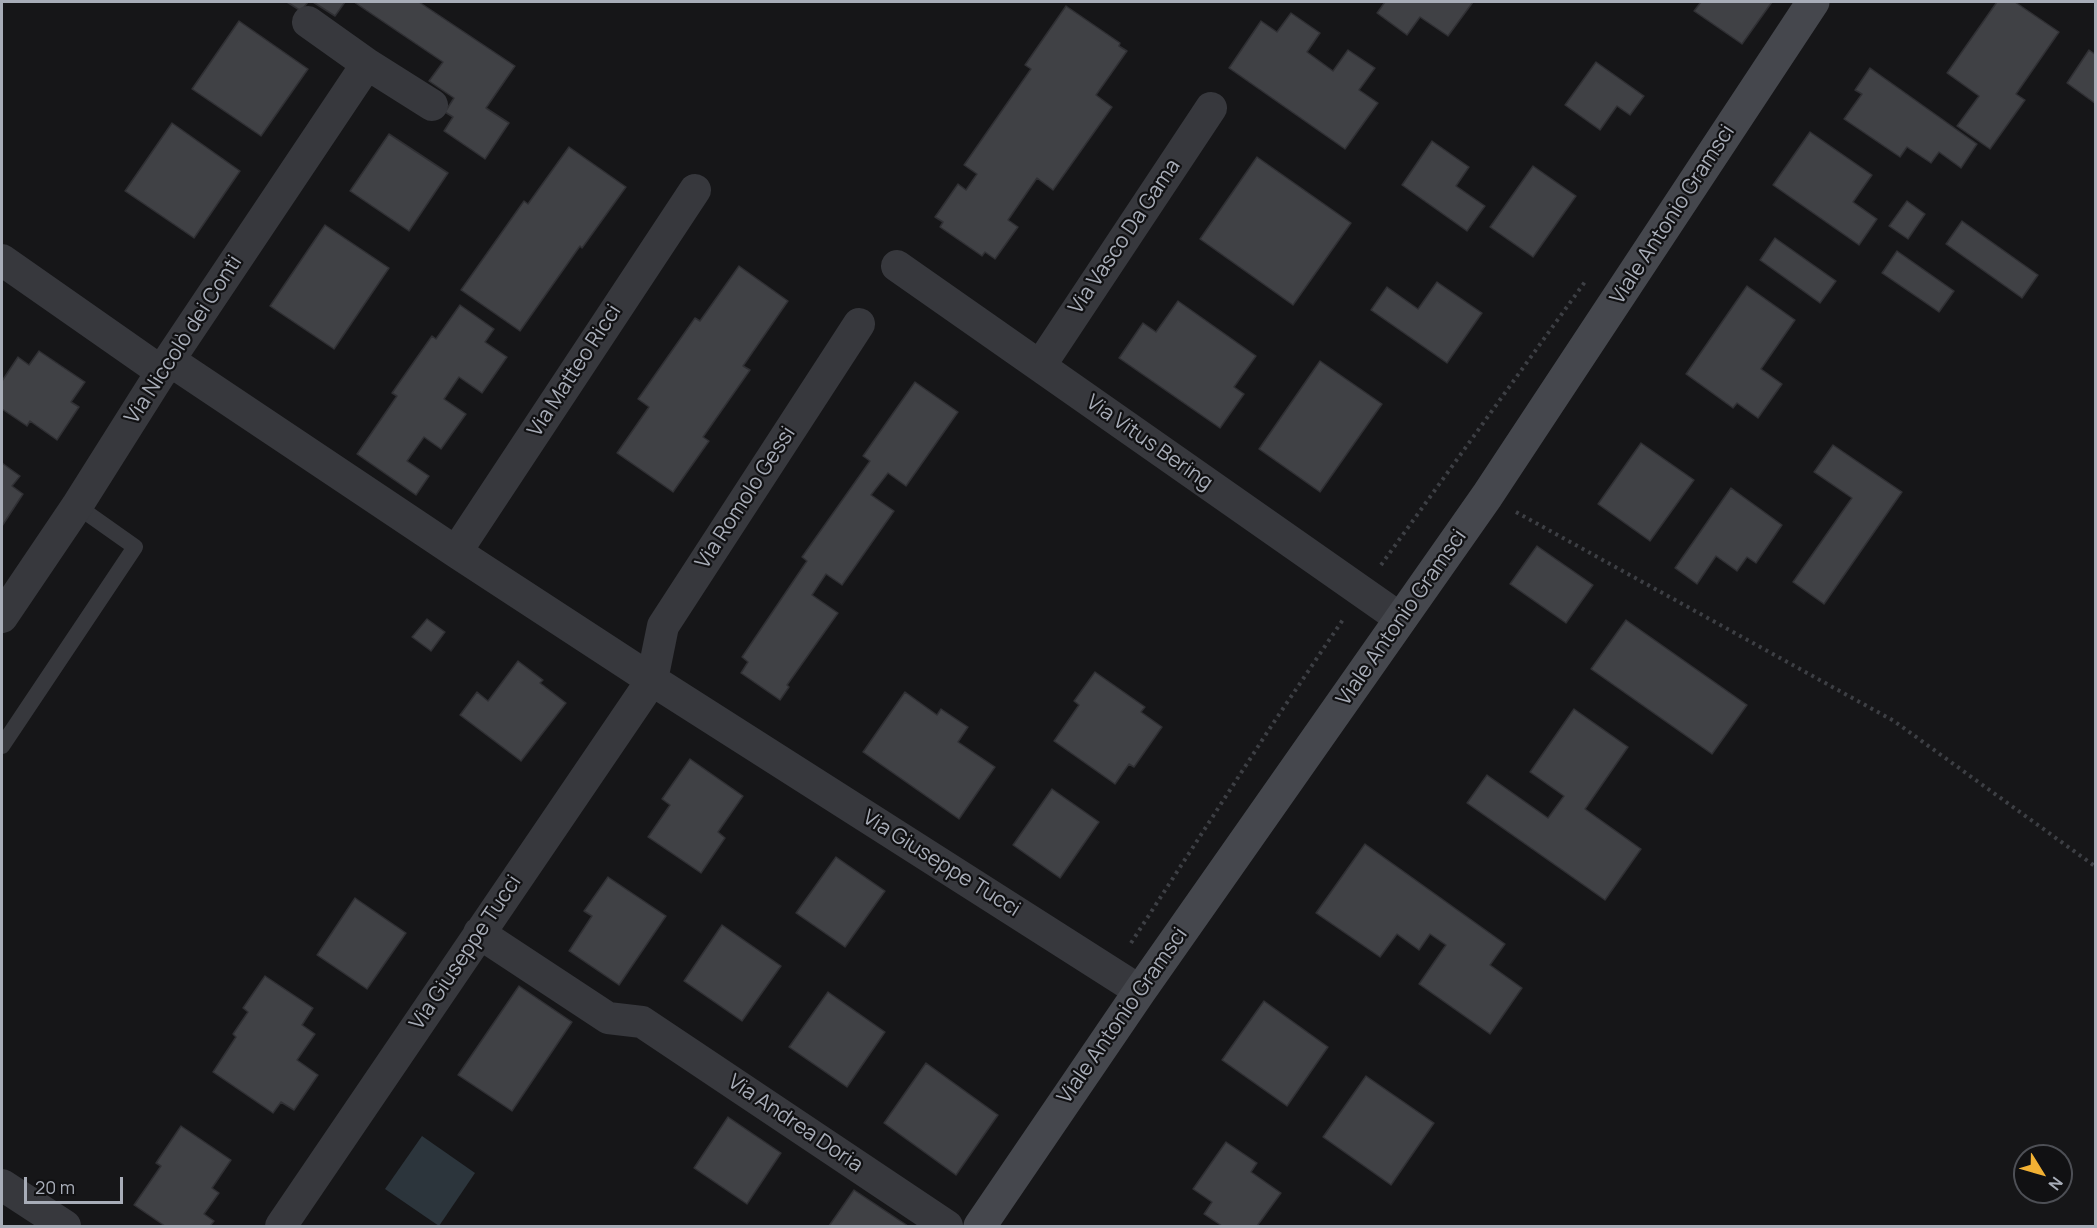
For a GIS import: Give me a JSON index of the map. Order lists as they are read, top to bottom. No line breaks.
{"streets":{"street":["Viale Antonio Gramsci","Via Vasco Da Gama","Via Niccolò dei Conti","Via Matteo Ricci","Via Vitus Bering","Via Romolo Gessi","Via Giuseppe Tucci","Via Andrea Doria"]},"crossings":[["Viale Antonio Gramsci","Via Vitus Bering"],["Viale Antonio Gramsci","Via Giuseppe Tucci"],["Via Vasco Da Gama","Via Vitus Bering"],["Via Niccolò dei Conti","Via Giuseppe Tucci"],["Via Matteo Ricci","Via Giuseppe Tucci"],["Via Romolo Gessi","Via Giuseppe Tucci"],["Via Giuseppe Tucci","Via Andrea Doria"]],"scale_bar":"20 m","north":"bottom right"}
